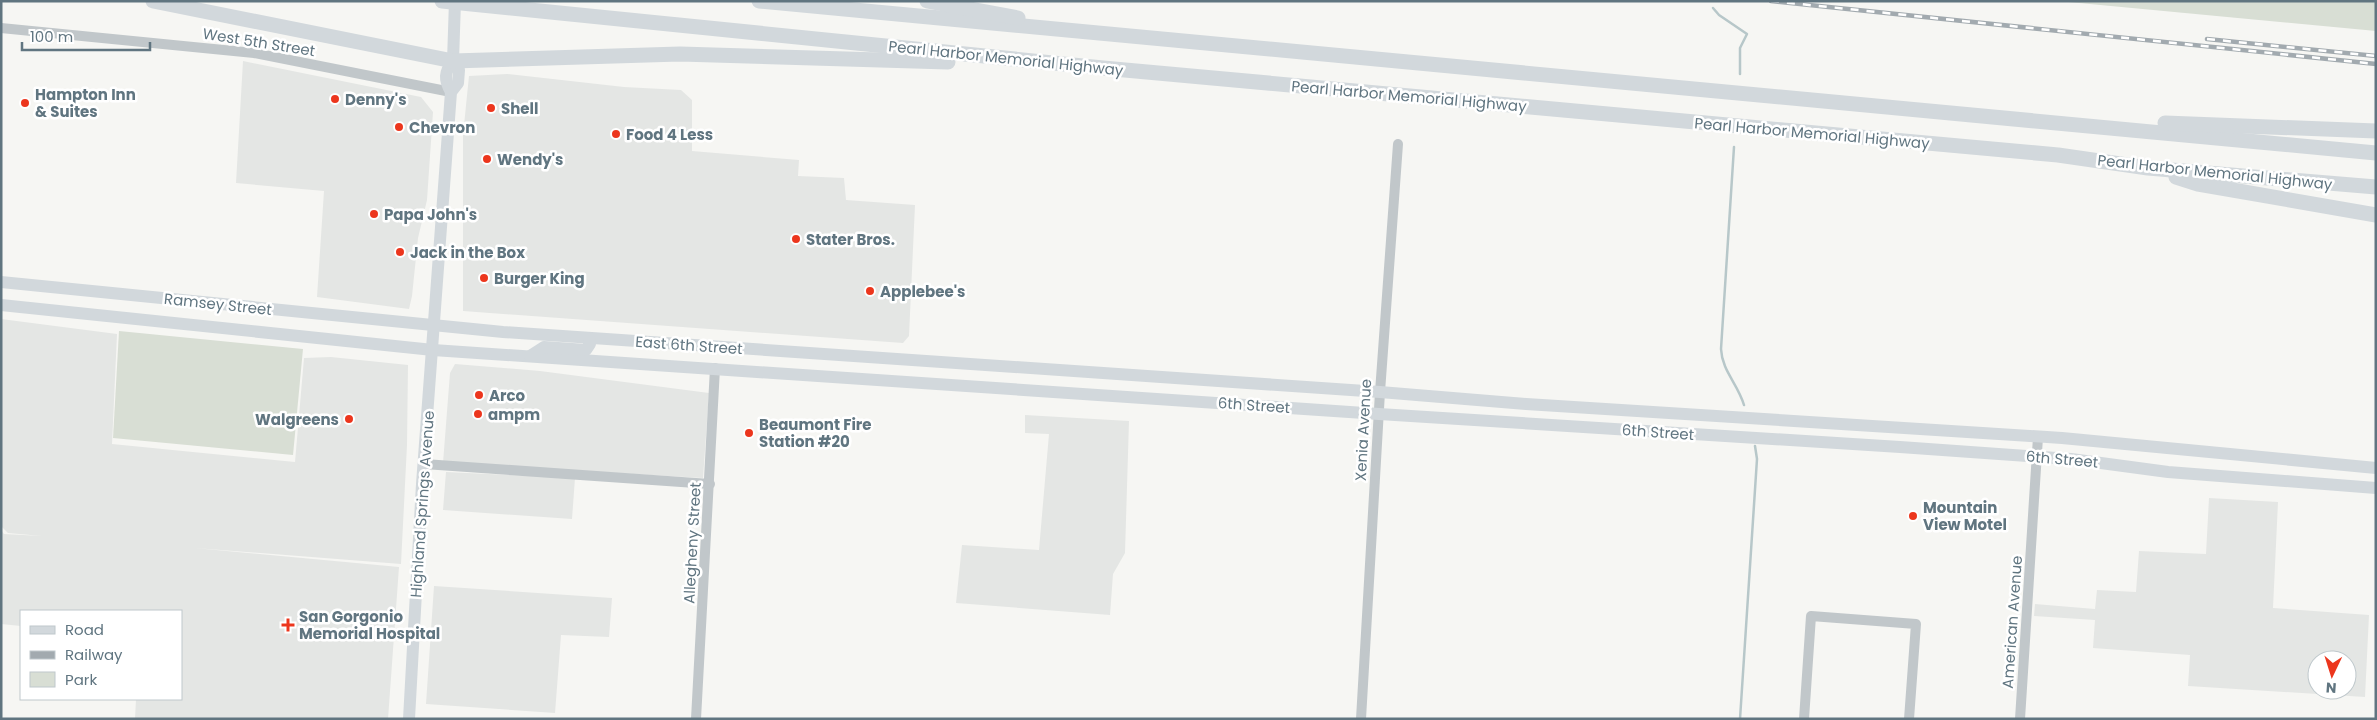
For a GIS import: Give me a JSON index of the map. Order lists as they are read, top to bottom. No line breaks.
{"streets":{"highway":["Pearl Harbor Memorial Highway"],"main road":["Ramsey Street","East 6th Street","6th Street","Highland Springs Avenue"],"street":["West 5th Street","Xenia Avenue","Allegheny Street","American Avenue"]},"crossings":[["West 5th Street","Highland Springs Avenue"],["Ramsey Street","East 6th Street"],["Ramsey Street","Highland Springs Avenue"],["East 6th Street","6th Street"],["East 6th Street","Highland Springs Avenue"],["East 6th Street","Allegheny Street"],["6th Street","Xenia Avenue"],["6th Street","American Avenue"]],"places":{"other":["Denny's","Hampton Inn & Suites","Shell","Chevron","Food 4 Less","Wendy's","Papa John's","Stater Bros.","Jack in the Box","Burger King","Applebee's","Arco","ampm","Walgreens","Beaumont Fire Station #20","Mountain View Motel"],"health":["San Gorgonio Memorial Hospital"]},"legend":["Road","Railway","Park"],"scale_bar":"100 m","north":"bottom"}
